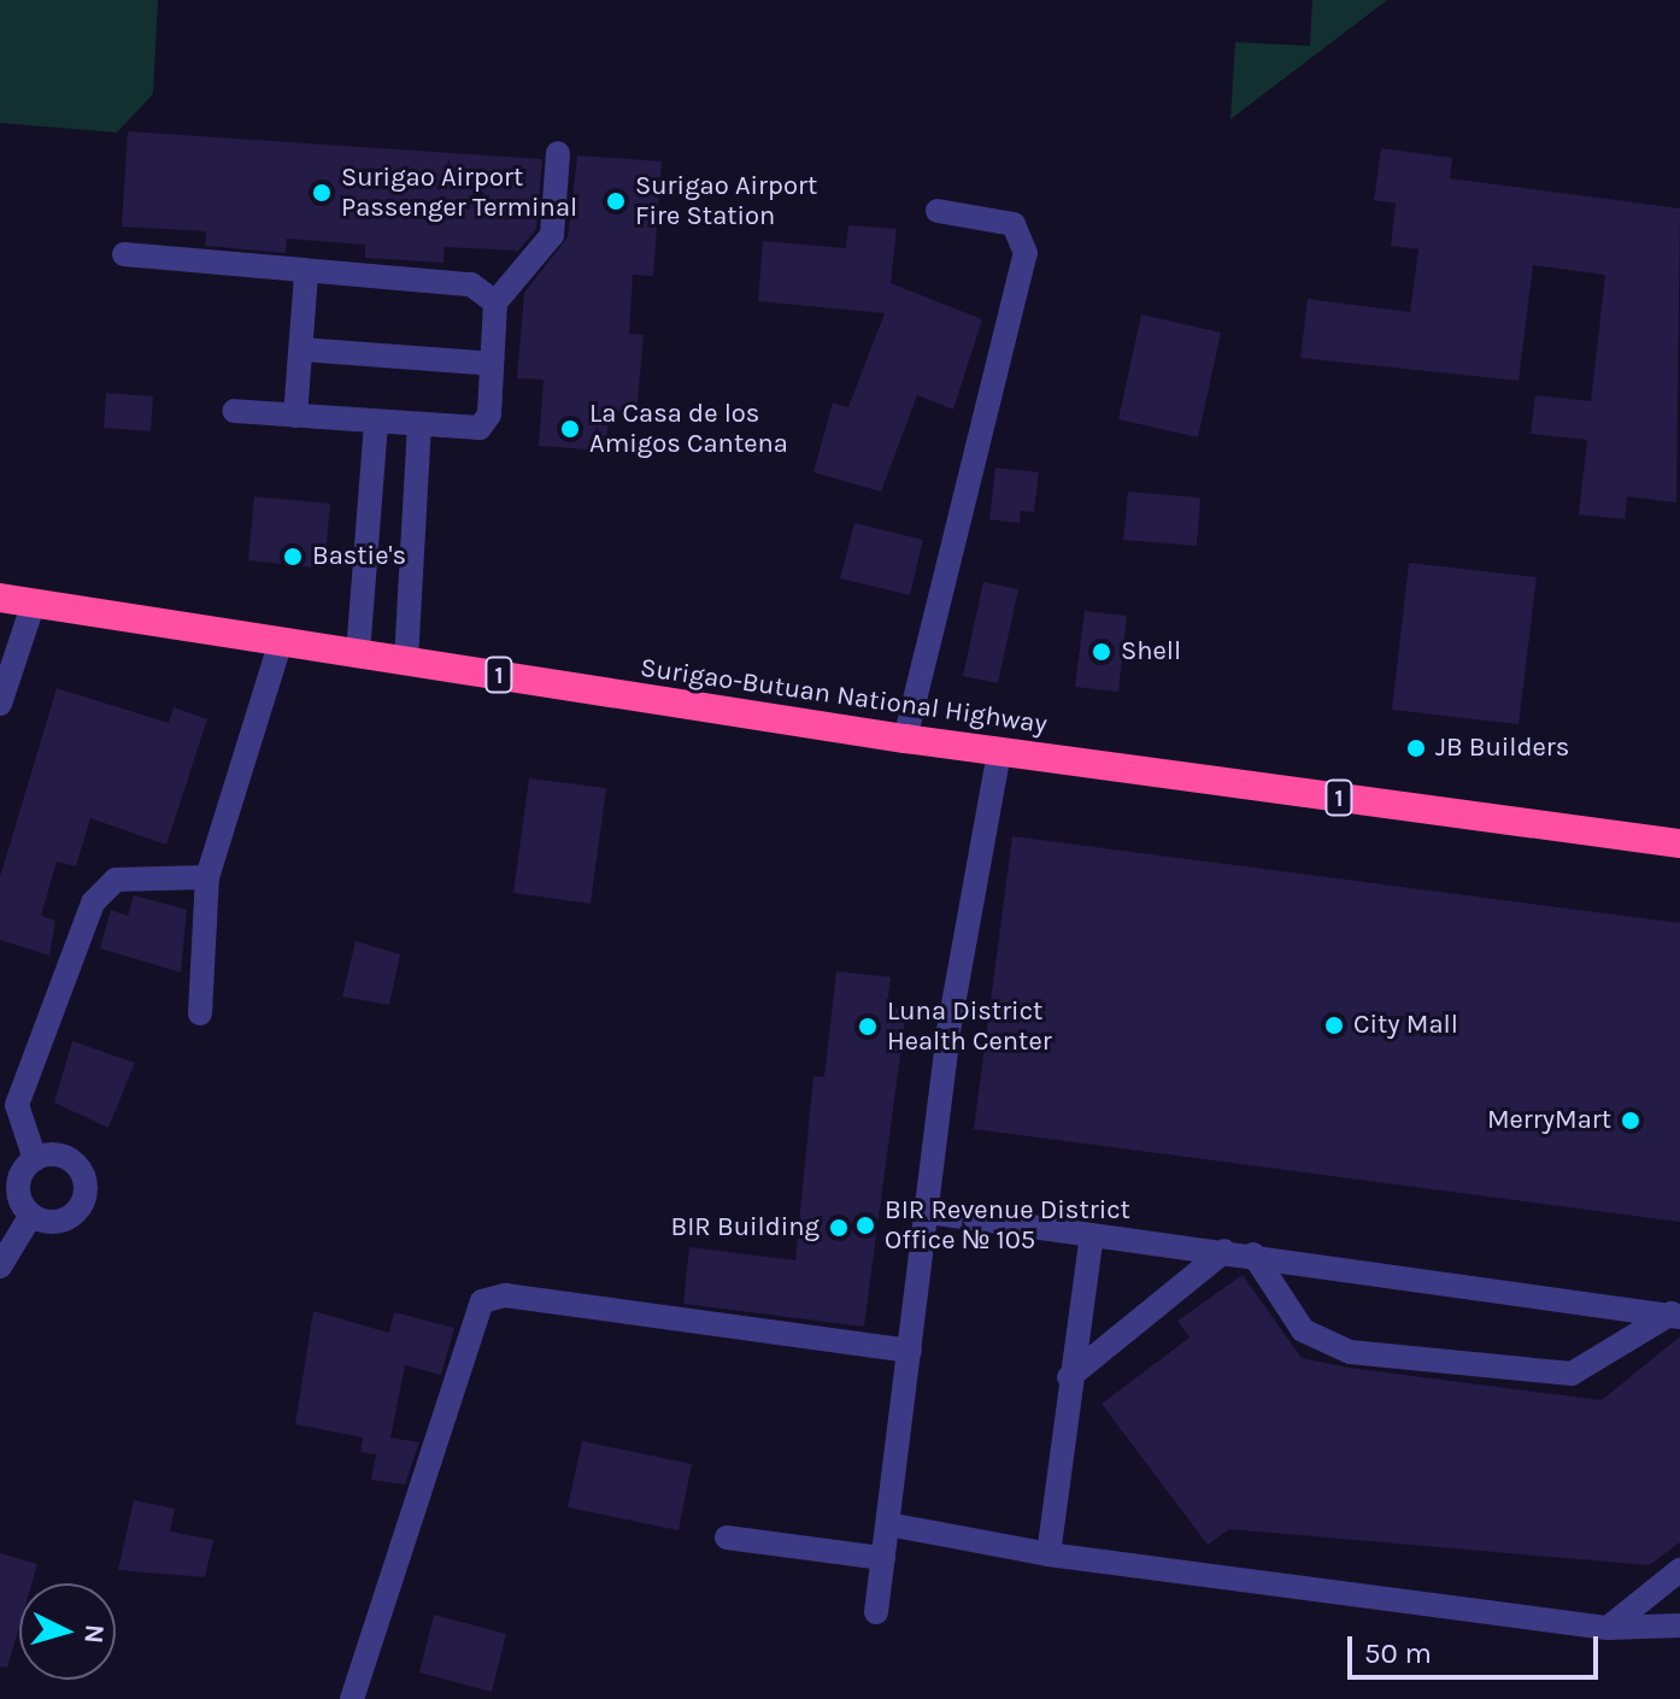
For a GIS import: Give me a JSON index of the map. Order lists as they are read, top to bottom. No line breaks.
{"streets":{"highway":["1","Surigao-Butuan National Highway"]},"places":["Surigao Airport Passenger Terminal","Surigao Airport Fire Station","La Casa de los Amigos Cantena","Bastie's","Shell","JB Builders","City Mall","Luna District Health Center","MerryMart","BIR Revenue District Office № 105","BIR Building"],"scale_bar":"50 m","north":"right"}
